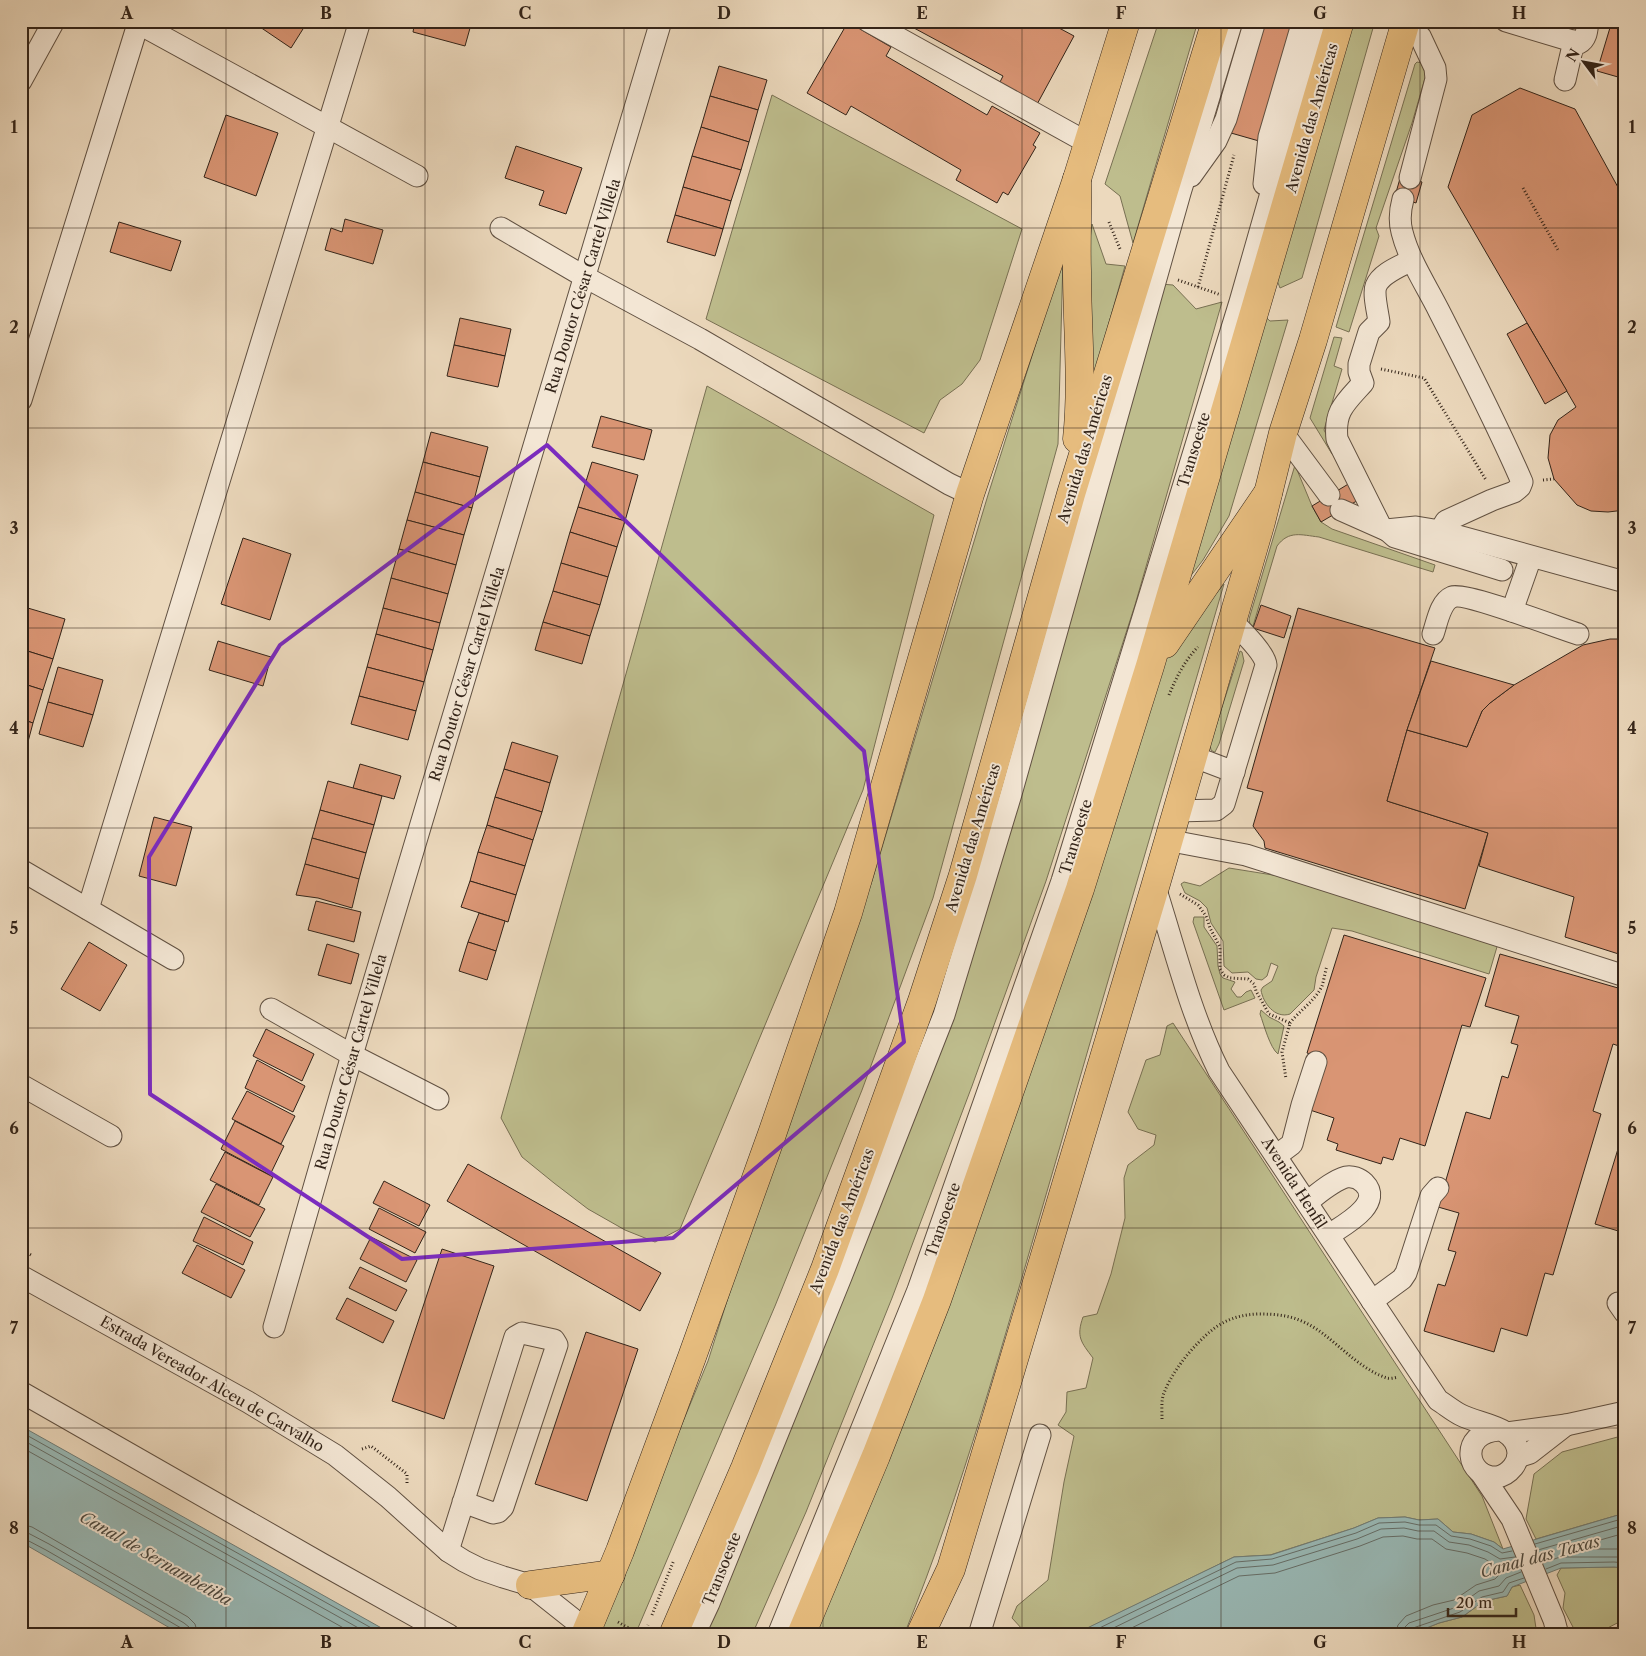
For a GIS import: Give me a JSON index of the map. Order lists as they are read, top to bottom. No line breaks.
{"streets":{"main road":["Avenida das Américas"],"street":["Rua Doutor César Cartel Villela","Transoeste","Avenida Henfil","Estrada Vereador Alceu de Carvalho"]},"crossings":[["Avenida das Américas","Transoeste"]],"water":["Canal das Taxas","Canal de Sernambetiba"],"scale_bar":"20 m","north":"top left","grid":{"columns":["A","B","C","D","E","F","G","H"],"rows":["1","2","3","4","5","6","7","8"]}}
